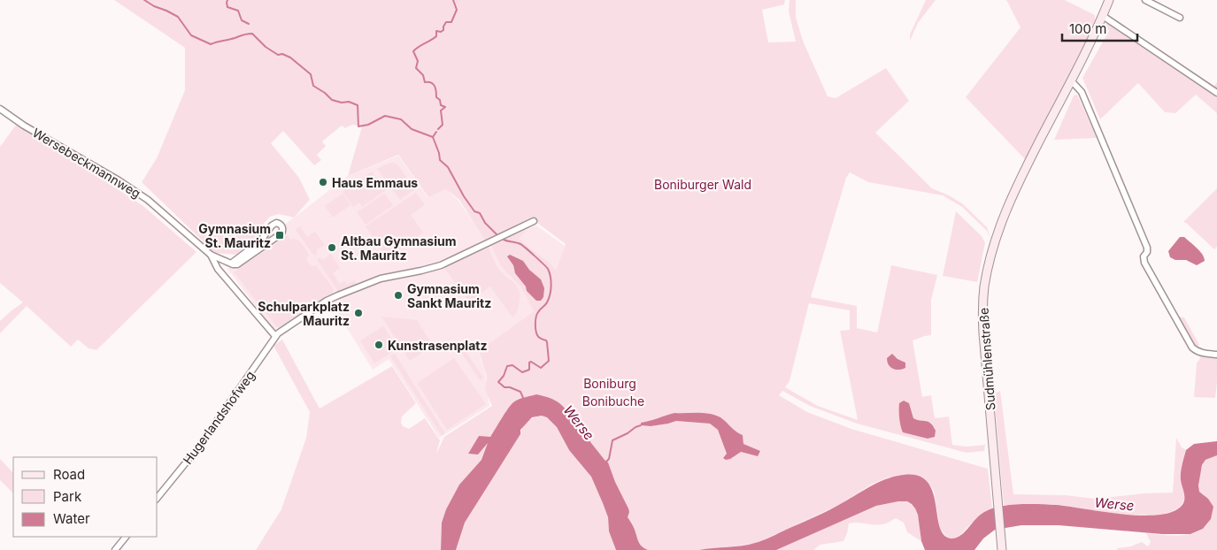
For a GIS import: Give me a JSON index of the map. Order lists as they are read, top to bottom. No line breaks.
{"streets":{"street":["Wersebeckmannweg","Sudmühlenstraße","Hugerlandshofweg"]},"crossings":[["Wersebeckmannweg","Hugerlandshofweg"]],"water":["Werse"],"parks":["Boniburger Wald","Boniburg","Bonibuche"],"places":{"other":["Haus Emmaus","Altbau Gymnasium St. Mauritz","Gymnasium Sankt Mauritz","Schulparkplatz Mauritz","Kunstrasenplatz"],"transit":["Gymnasium St. Mauritz"]},"legend":["Road","Park","Water"],"scale_bar":"100 m"}
